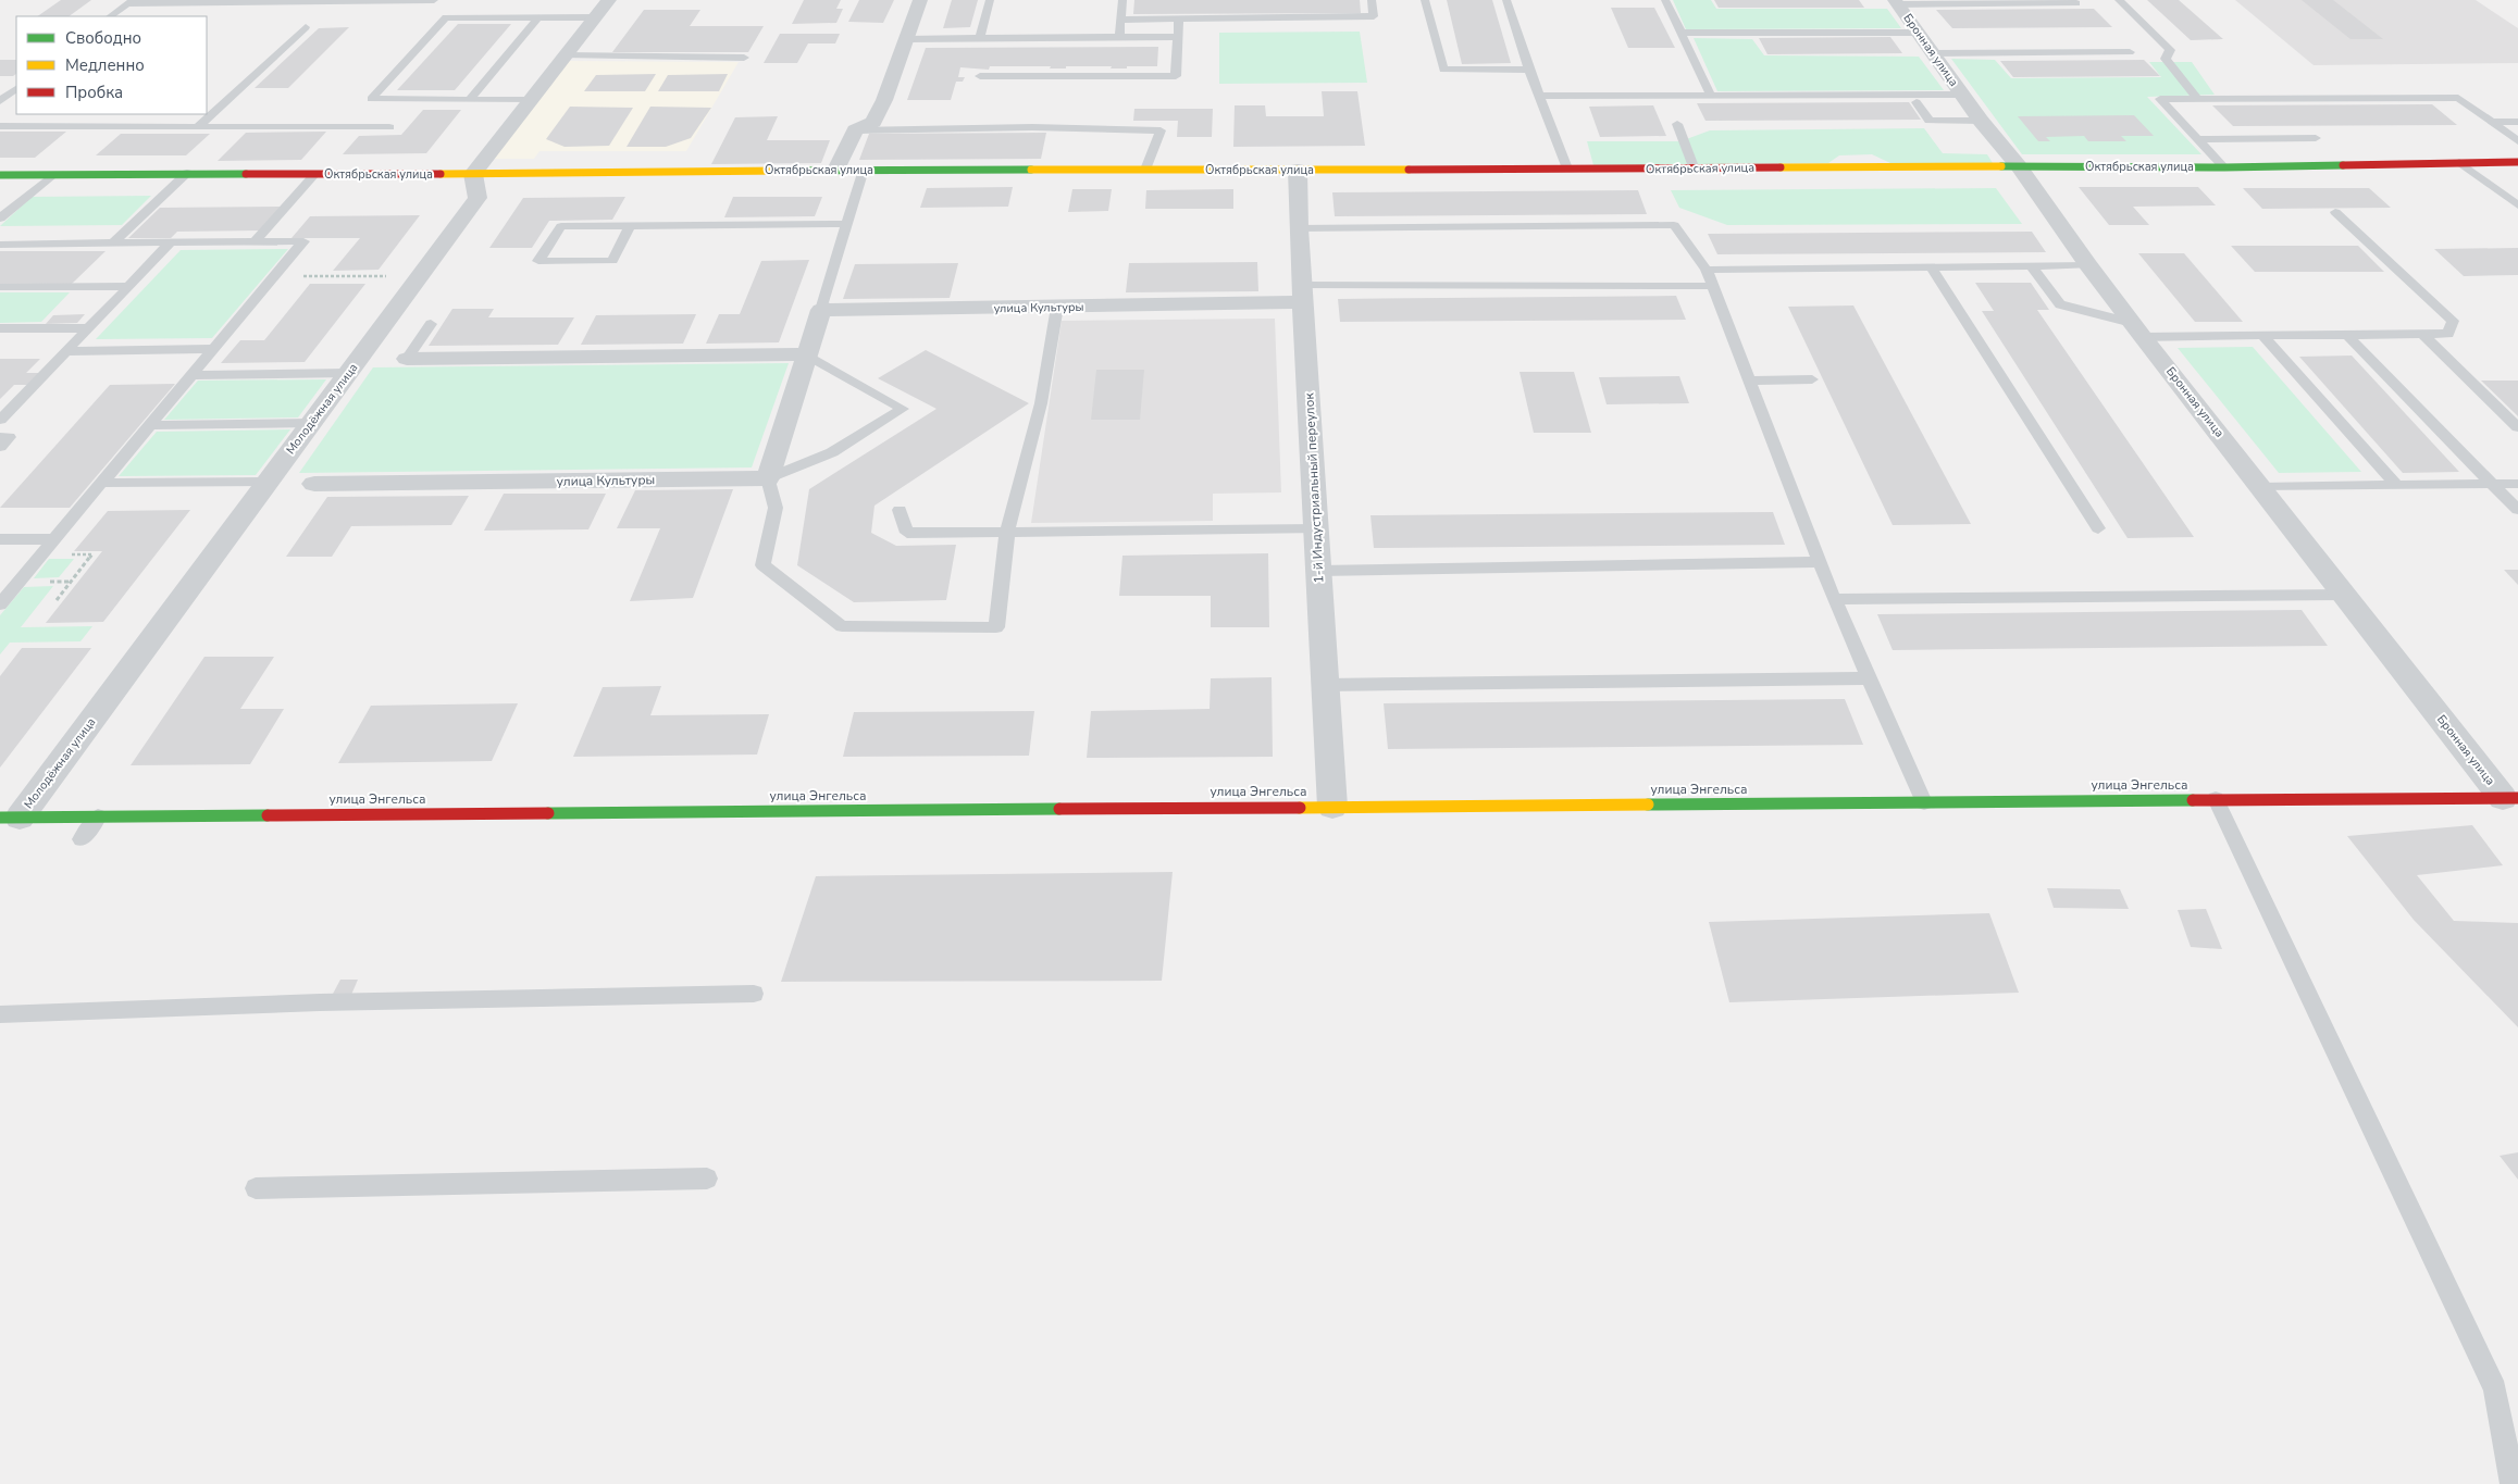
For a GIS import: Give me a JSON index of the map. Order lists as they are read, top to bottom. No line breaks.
{"streets":{"main road":["Октябрьская улица","улица Энгельса"],"street":["Бронная улица","улица Культуры","Молодёжная улица","1-й Индустриальный переулок"]},"crossings":[["Бронная улица","Октябрьская улица"],["Бронная улица","улица Энгельса"],["Октябрьская улица","Молодёжная улица"],["Октябрьская улица","1-й Индустриальный переулок"],["улица Культуры","1-й Индустриальный переулок"],["Молодёжная улица","улица Энгельса"],["1-й Индустриальный переулок","улица Энгельса"]],"legend":["Свободно","Медленно","Пробка"]}
